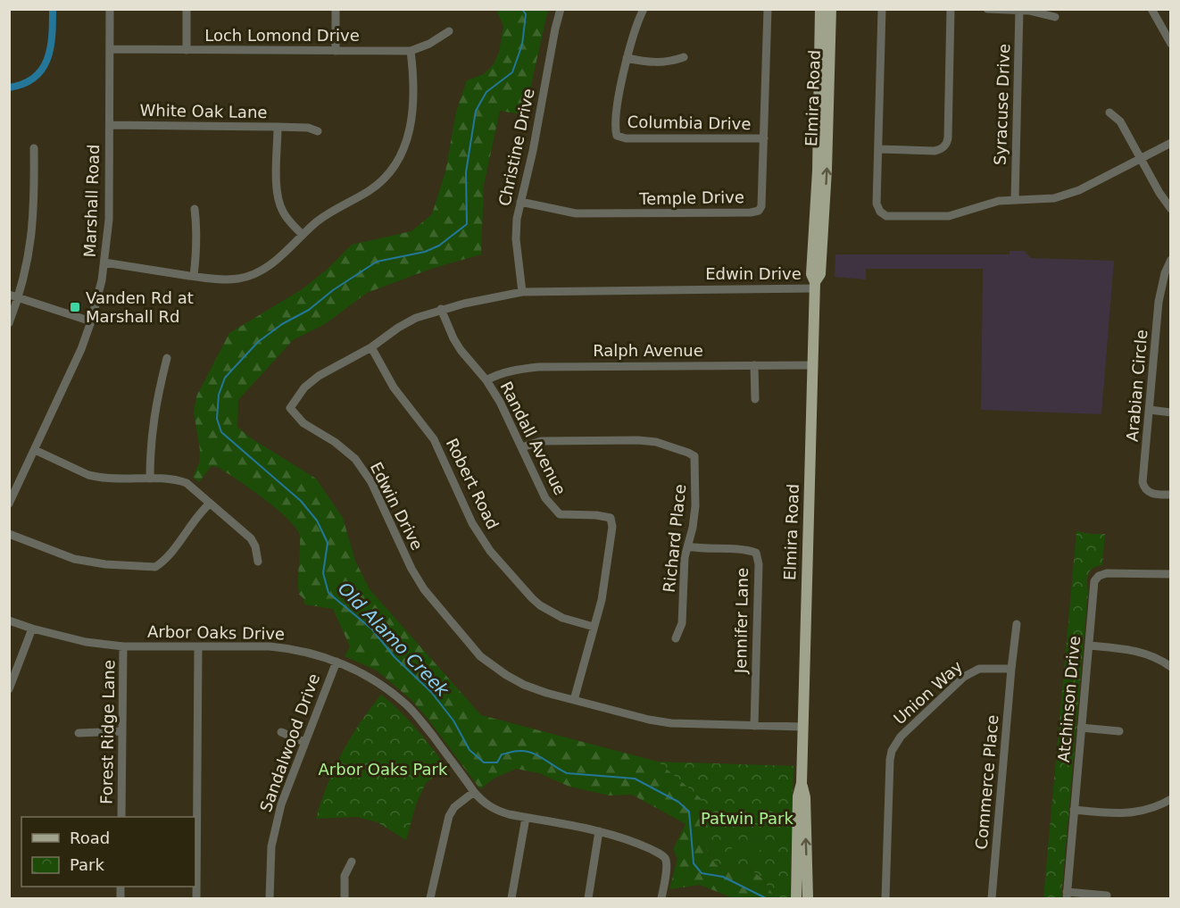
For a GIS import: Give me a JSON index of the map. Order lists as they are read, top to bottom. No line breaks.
{"streets":{"main road":["Elmira Road"],"street":["Loch Lomond Drive","Syracuse Drive","White Oak Lane","Columbia Drive","Christine Drive","Temple Drive","Marshall Road","Edwin Drive","Ralph Avenue","Arabian Circle","Randall Avenue","Robert Road","Richard Place","Jennifer Lane","Arbor Oaks Drive","Union Way","Atchinson Drive","Forest Ridge Lane","Sandalwood Drive","Commerce Place"]},"crossings":[["Loch Lomond Drive","Marshall Road"],["Elmira Road","Edwin Drive"],["Elmira Road","Ralph Avenue"],["White Oak Lane","Marshall Road"],["Columbia Drive","Temple Drive"],["Christine Drive","Temple Drive"],["Christine Drive","Edwin Drive"],["Edwin Drive","Randall Avenue"],["Edwin Drive","Robert Road"],["Edwin Drive","Jennifer Lane"],["Ralph Avenue","Randall Avenue"],["Randall Avenue","Robert Road"],["Randall Avenue","Richard Place"],["Richard Place","Jennifer Lane"],["Arbor Oaks Drive","Forest Ridge Lane"],["Arbor Oaks Drive","Sandalwood Drive"],["Union Way","Commerce Place"]],"water":["Old Alamo Creek"],"parks":["Arbor Oaks Park","Patwin Park"],"places":{"transit":["Vanden Rd at Marshall Rd"]},"legend":["Road","Park"]}
